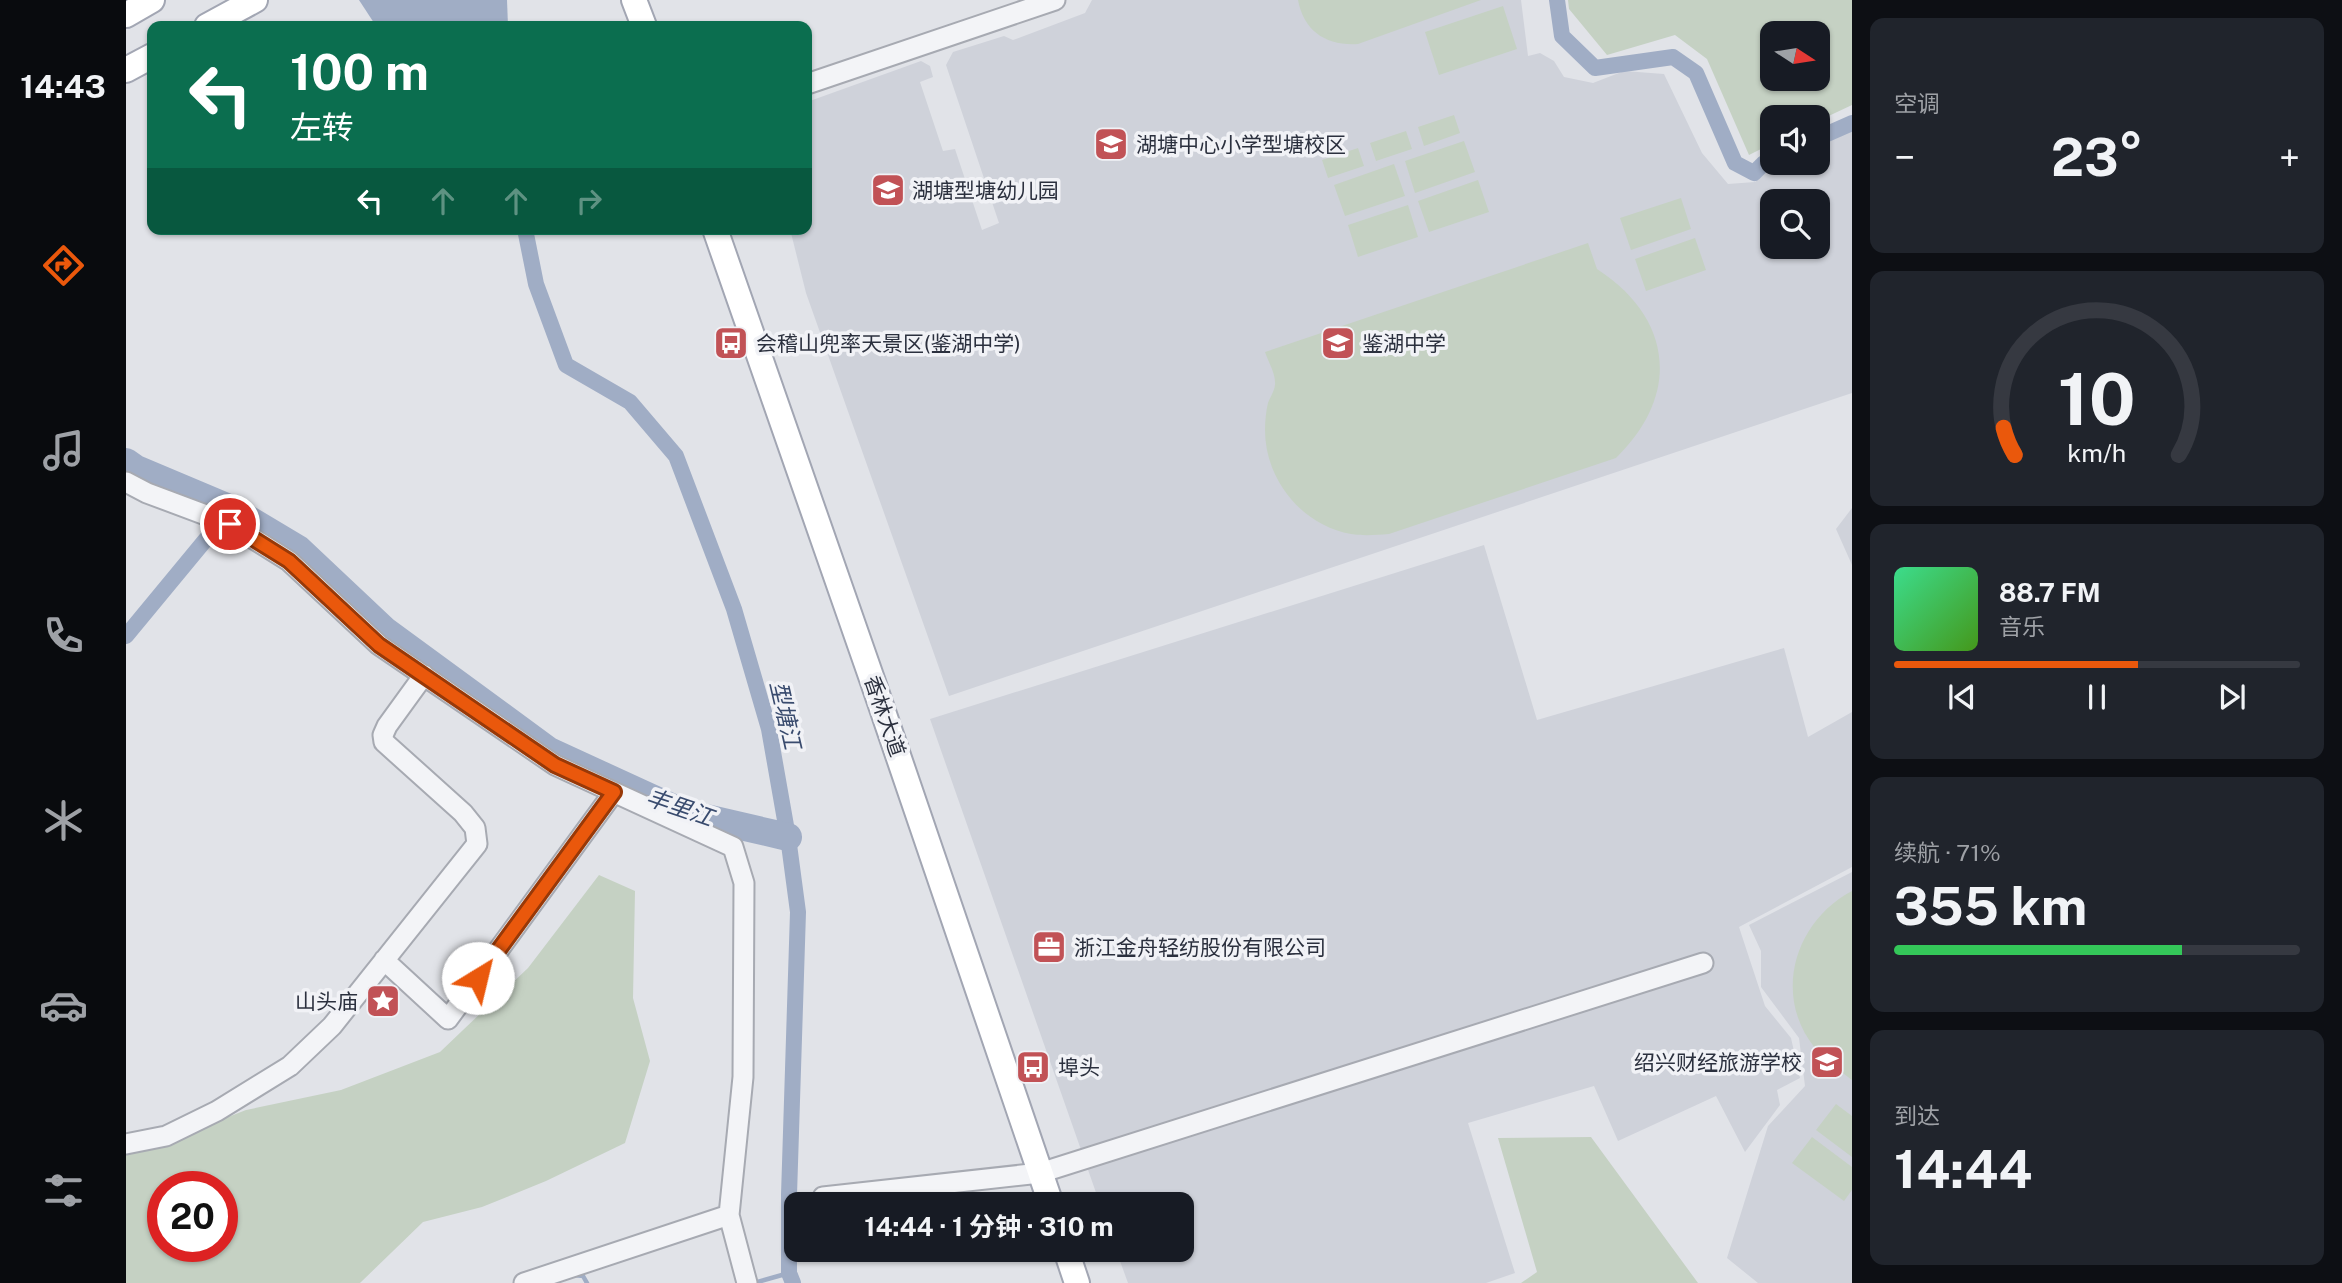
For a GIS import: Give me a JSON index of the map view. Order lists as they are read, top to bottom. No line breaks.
{"streets":{"main road":["香林大道"]},"water":["型塘江","丰里江"],"places":{"school or university":["湖塘中心小学型塘校区","湖塘型塘幼儿园","鉴湖中学","绍兴财经旅游学校"],"bus stop":["会稽山兜率天景区(鉴湖中学)","埠头"],"office":["浙江金舟轻纺股份有限公司"],"place":["山头庙"]},"north":"right","page":{"tabs":"14:43","tile":["空调",["续航 · 71%","355 km"],["到达","14:44"]],"turn":["100 m","左转"],"heat":["−","23°","+"],"song":["88.7 FM","音乐"],"limit":"20","trip":"14:44 · 1 分钟 · 310 m","gauge":["10","km/h"]}}
